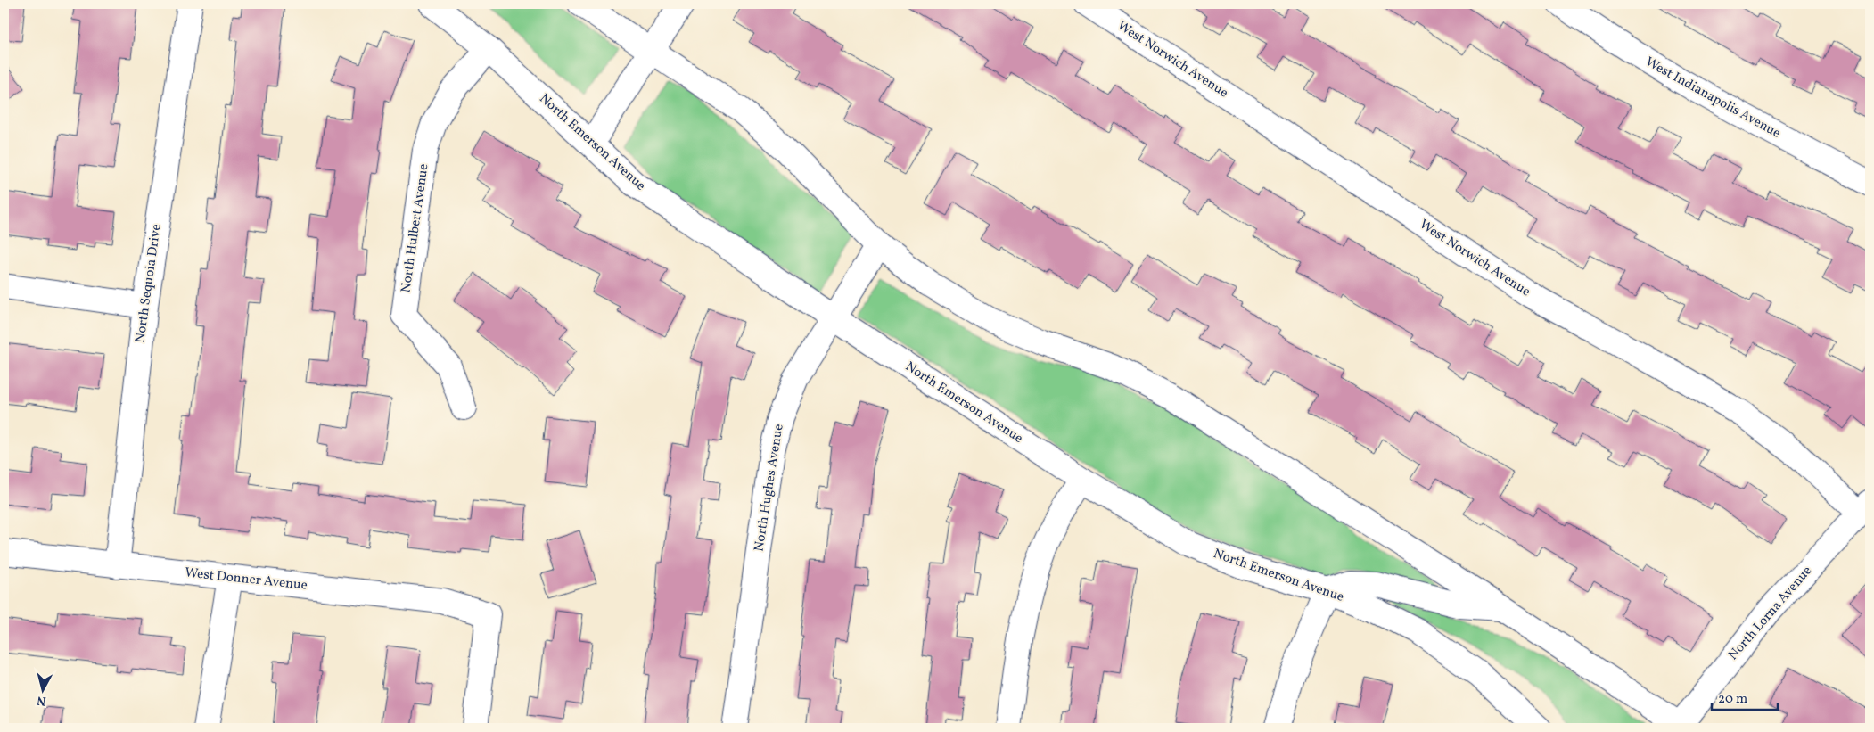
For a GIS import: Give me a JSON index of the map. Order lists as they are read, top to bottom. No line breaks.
{"streets":{"street":["West Norwich Avenue","West Indianapolis Avenue","North Emerson Avenue","North Hulbert Avenue","North Sequoia Drive","North Hughes Avenue","West Donner Avenue","North Lorna Avenue"]},"crossings":[["West Norwich Avenue","North Lorna Avenue"],["North Emerson Avenue","North Hulbert Avenue"],["North Emerson Avenue","North Hughes Avenue"],["North Sequoia Drive","West Donner Avenue"]],"scale_bar":"20 m","north":"bottom"}
